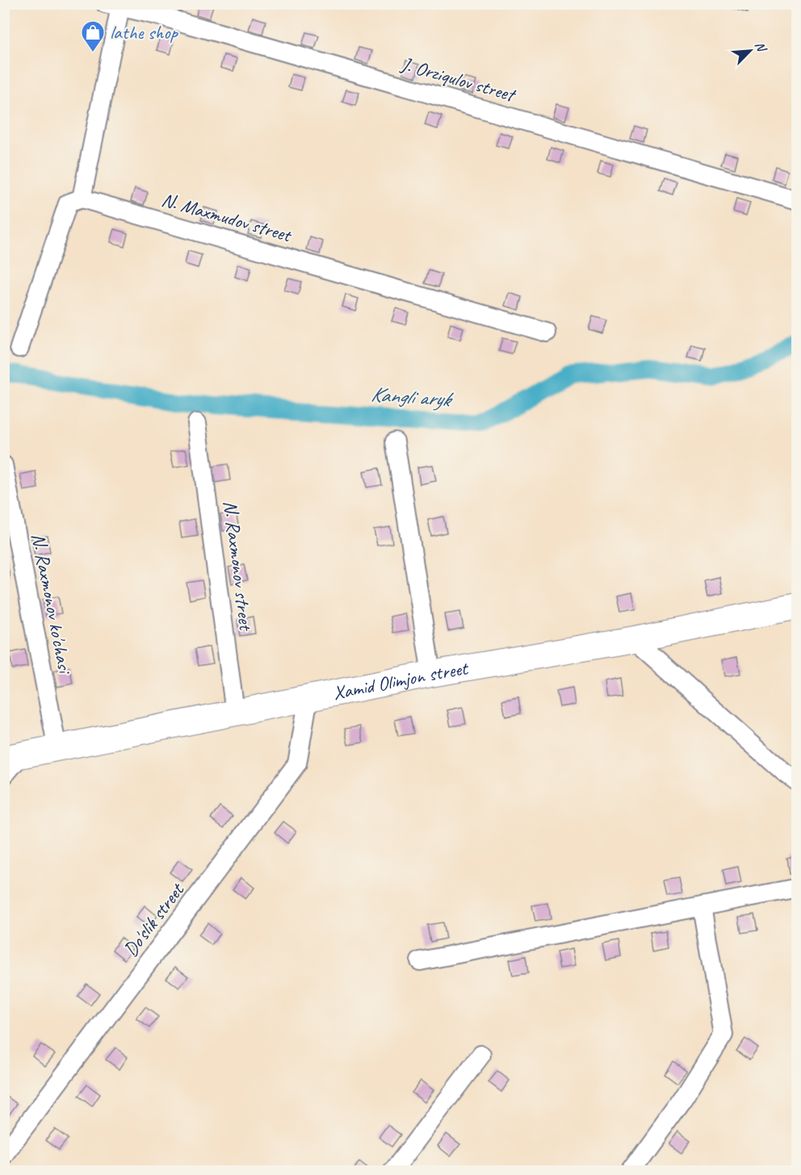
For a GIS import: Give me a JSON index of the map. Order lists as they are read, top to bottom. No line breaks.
{"streets":{"main road":["Xamid Olimjon street"],"street":["J. Orziqulov street","N. Maxmudov street","N. Raxmonov street","N. Raxmonov ko'chasi","Do'slik street"]},"crossings":[["N. Raxmonov street","Xamid Olimjon street"],["N. Raxmonov ko'chasi","Xamid Olimjon street"],["Xamid Olimjon street","Do'slik street"]],"water":["Kangli aryk"],"places":{"shop":["lathe shop"]},"north":"top right"}
